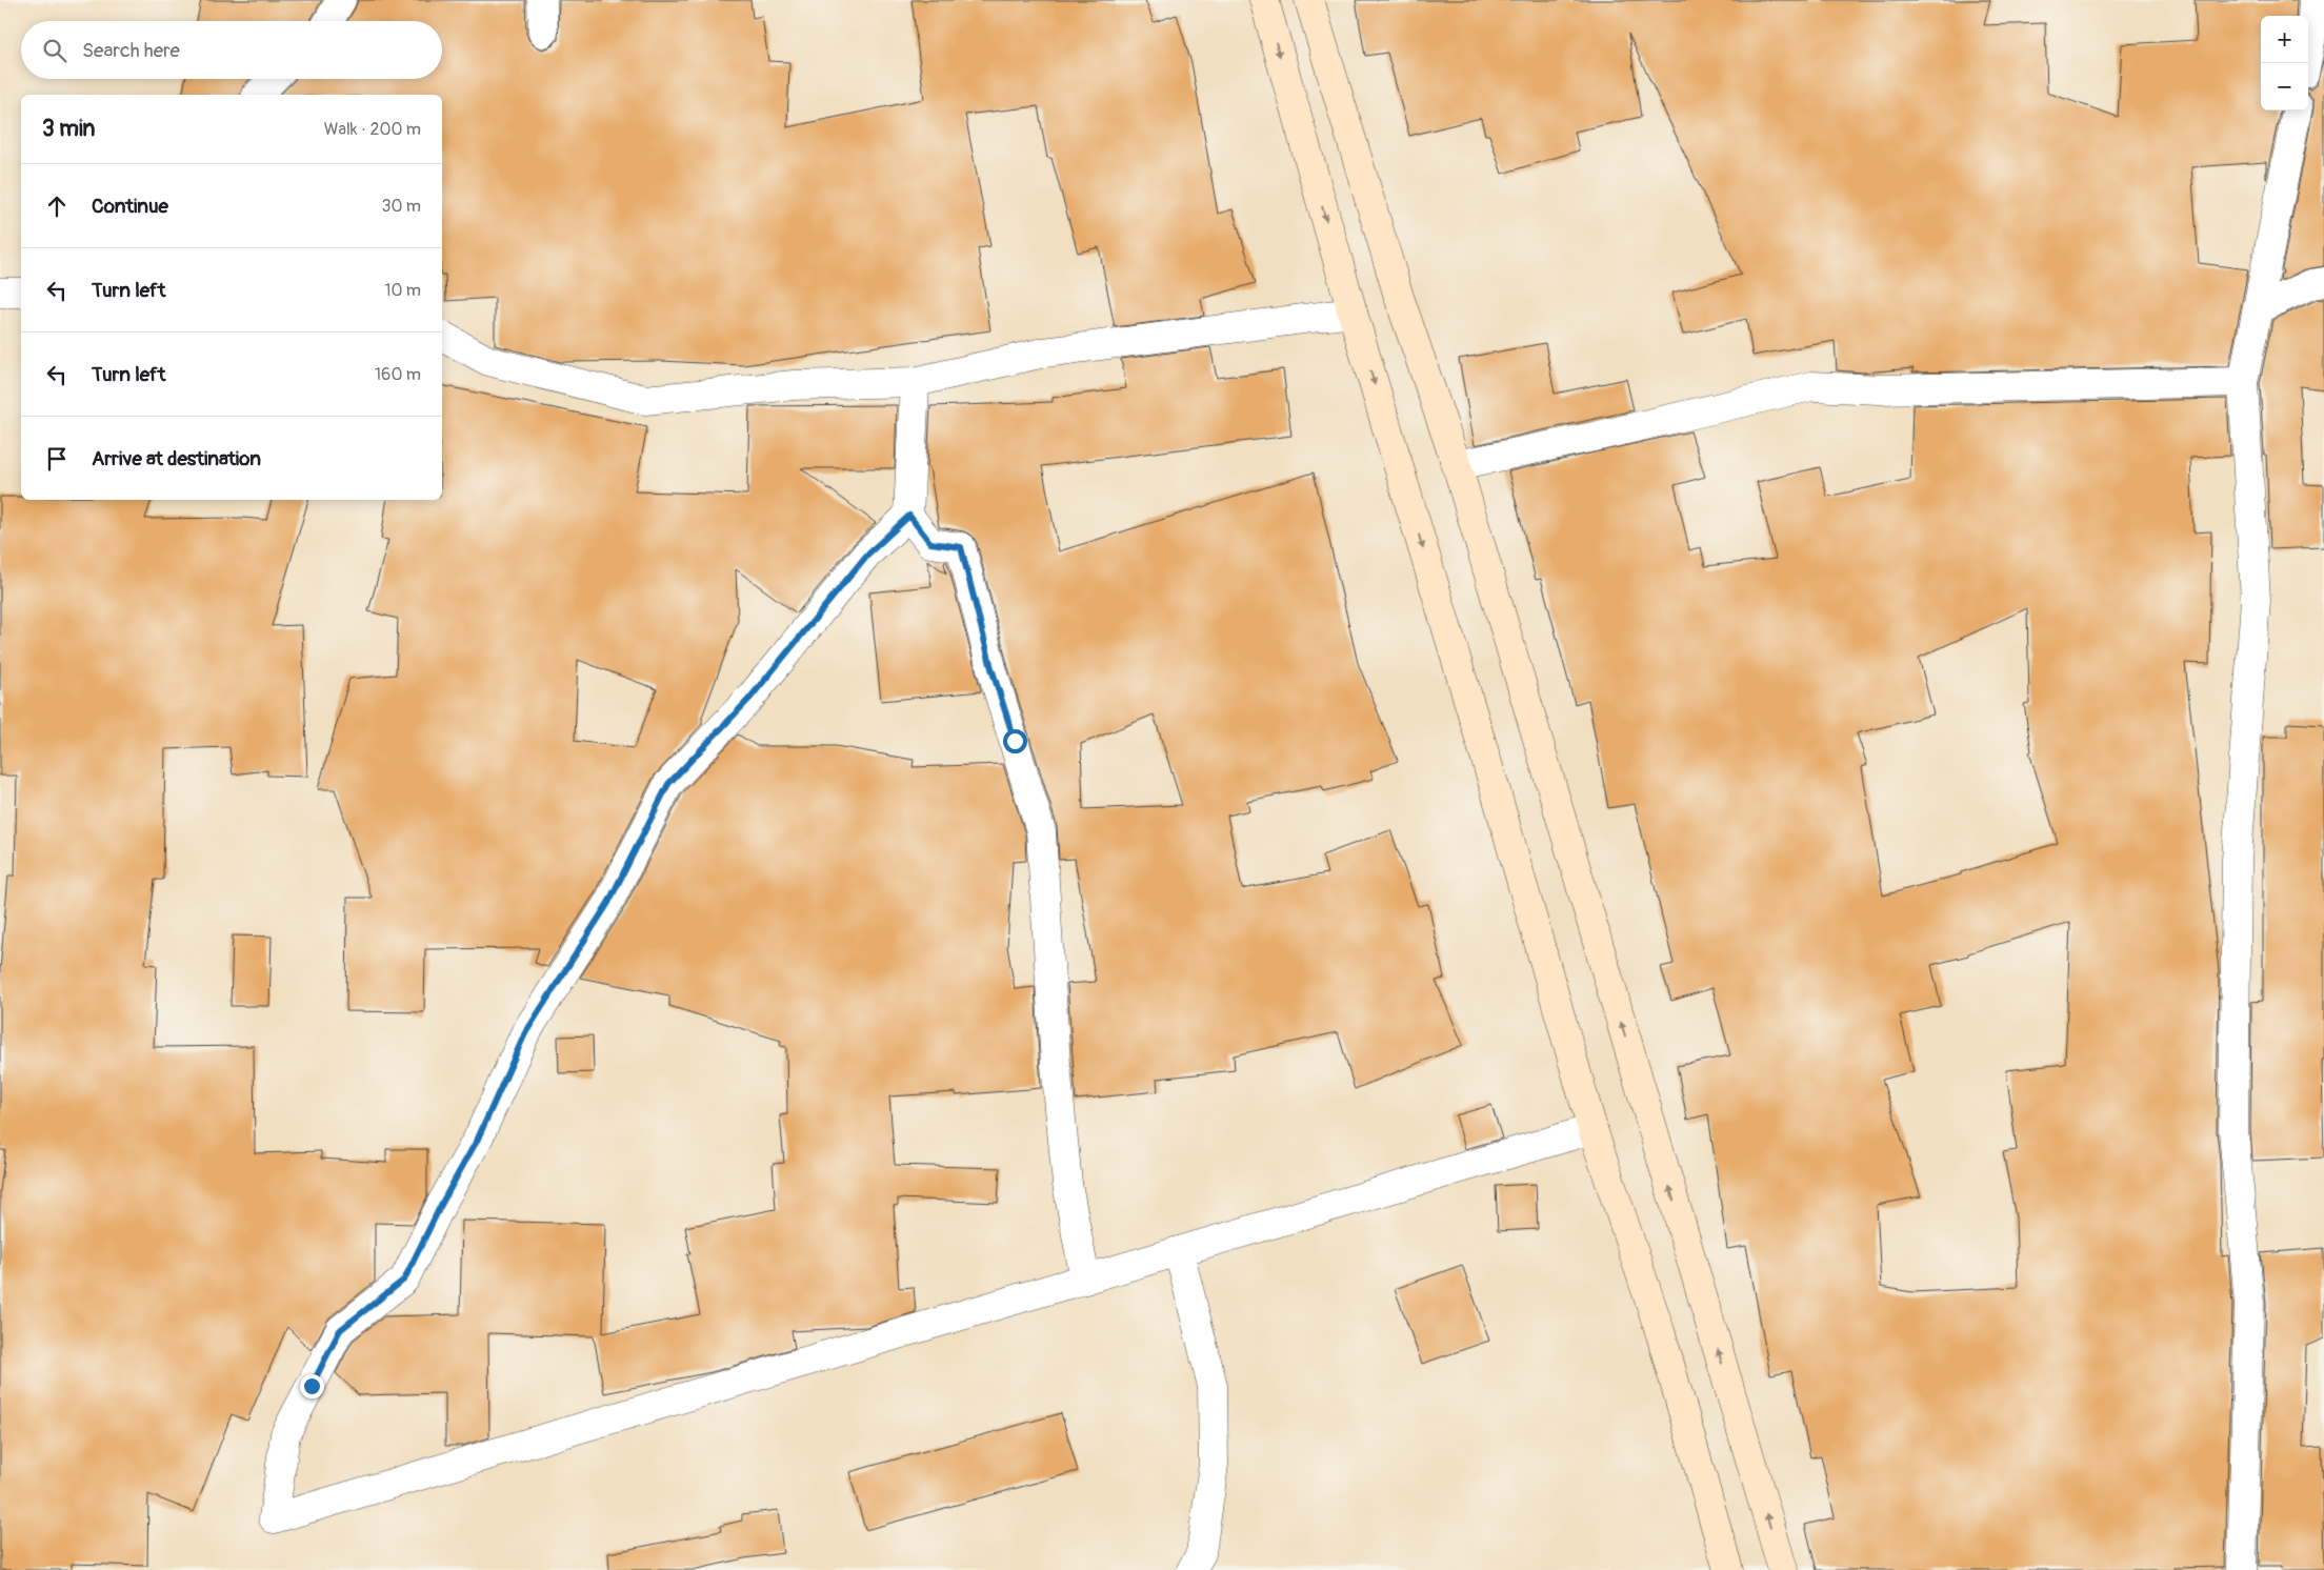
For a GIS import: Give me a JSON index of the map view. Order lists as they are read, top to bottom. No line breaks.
{"page":{"map_buttons":["+","−"],"search":"Search here","heading":["3 min","Walk · 200 m"],"list":[["Continue","30 m"],["Turn left","10 m"],["Turn left","160 m"],"Arrive at destination"]}}
